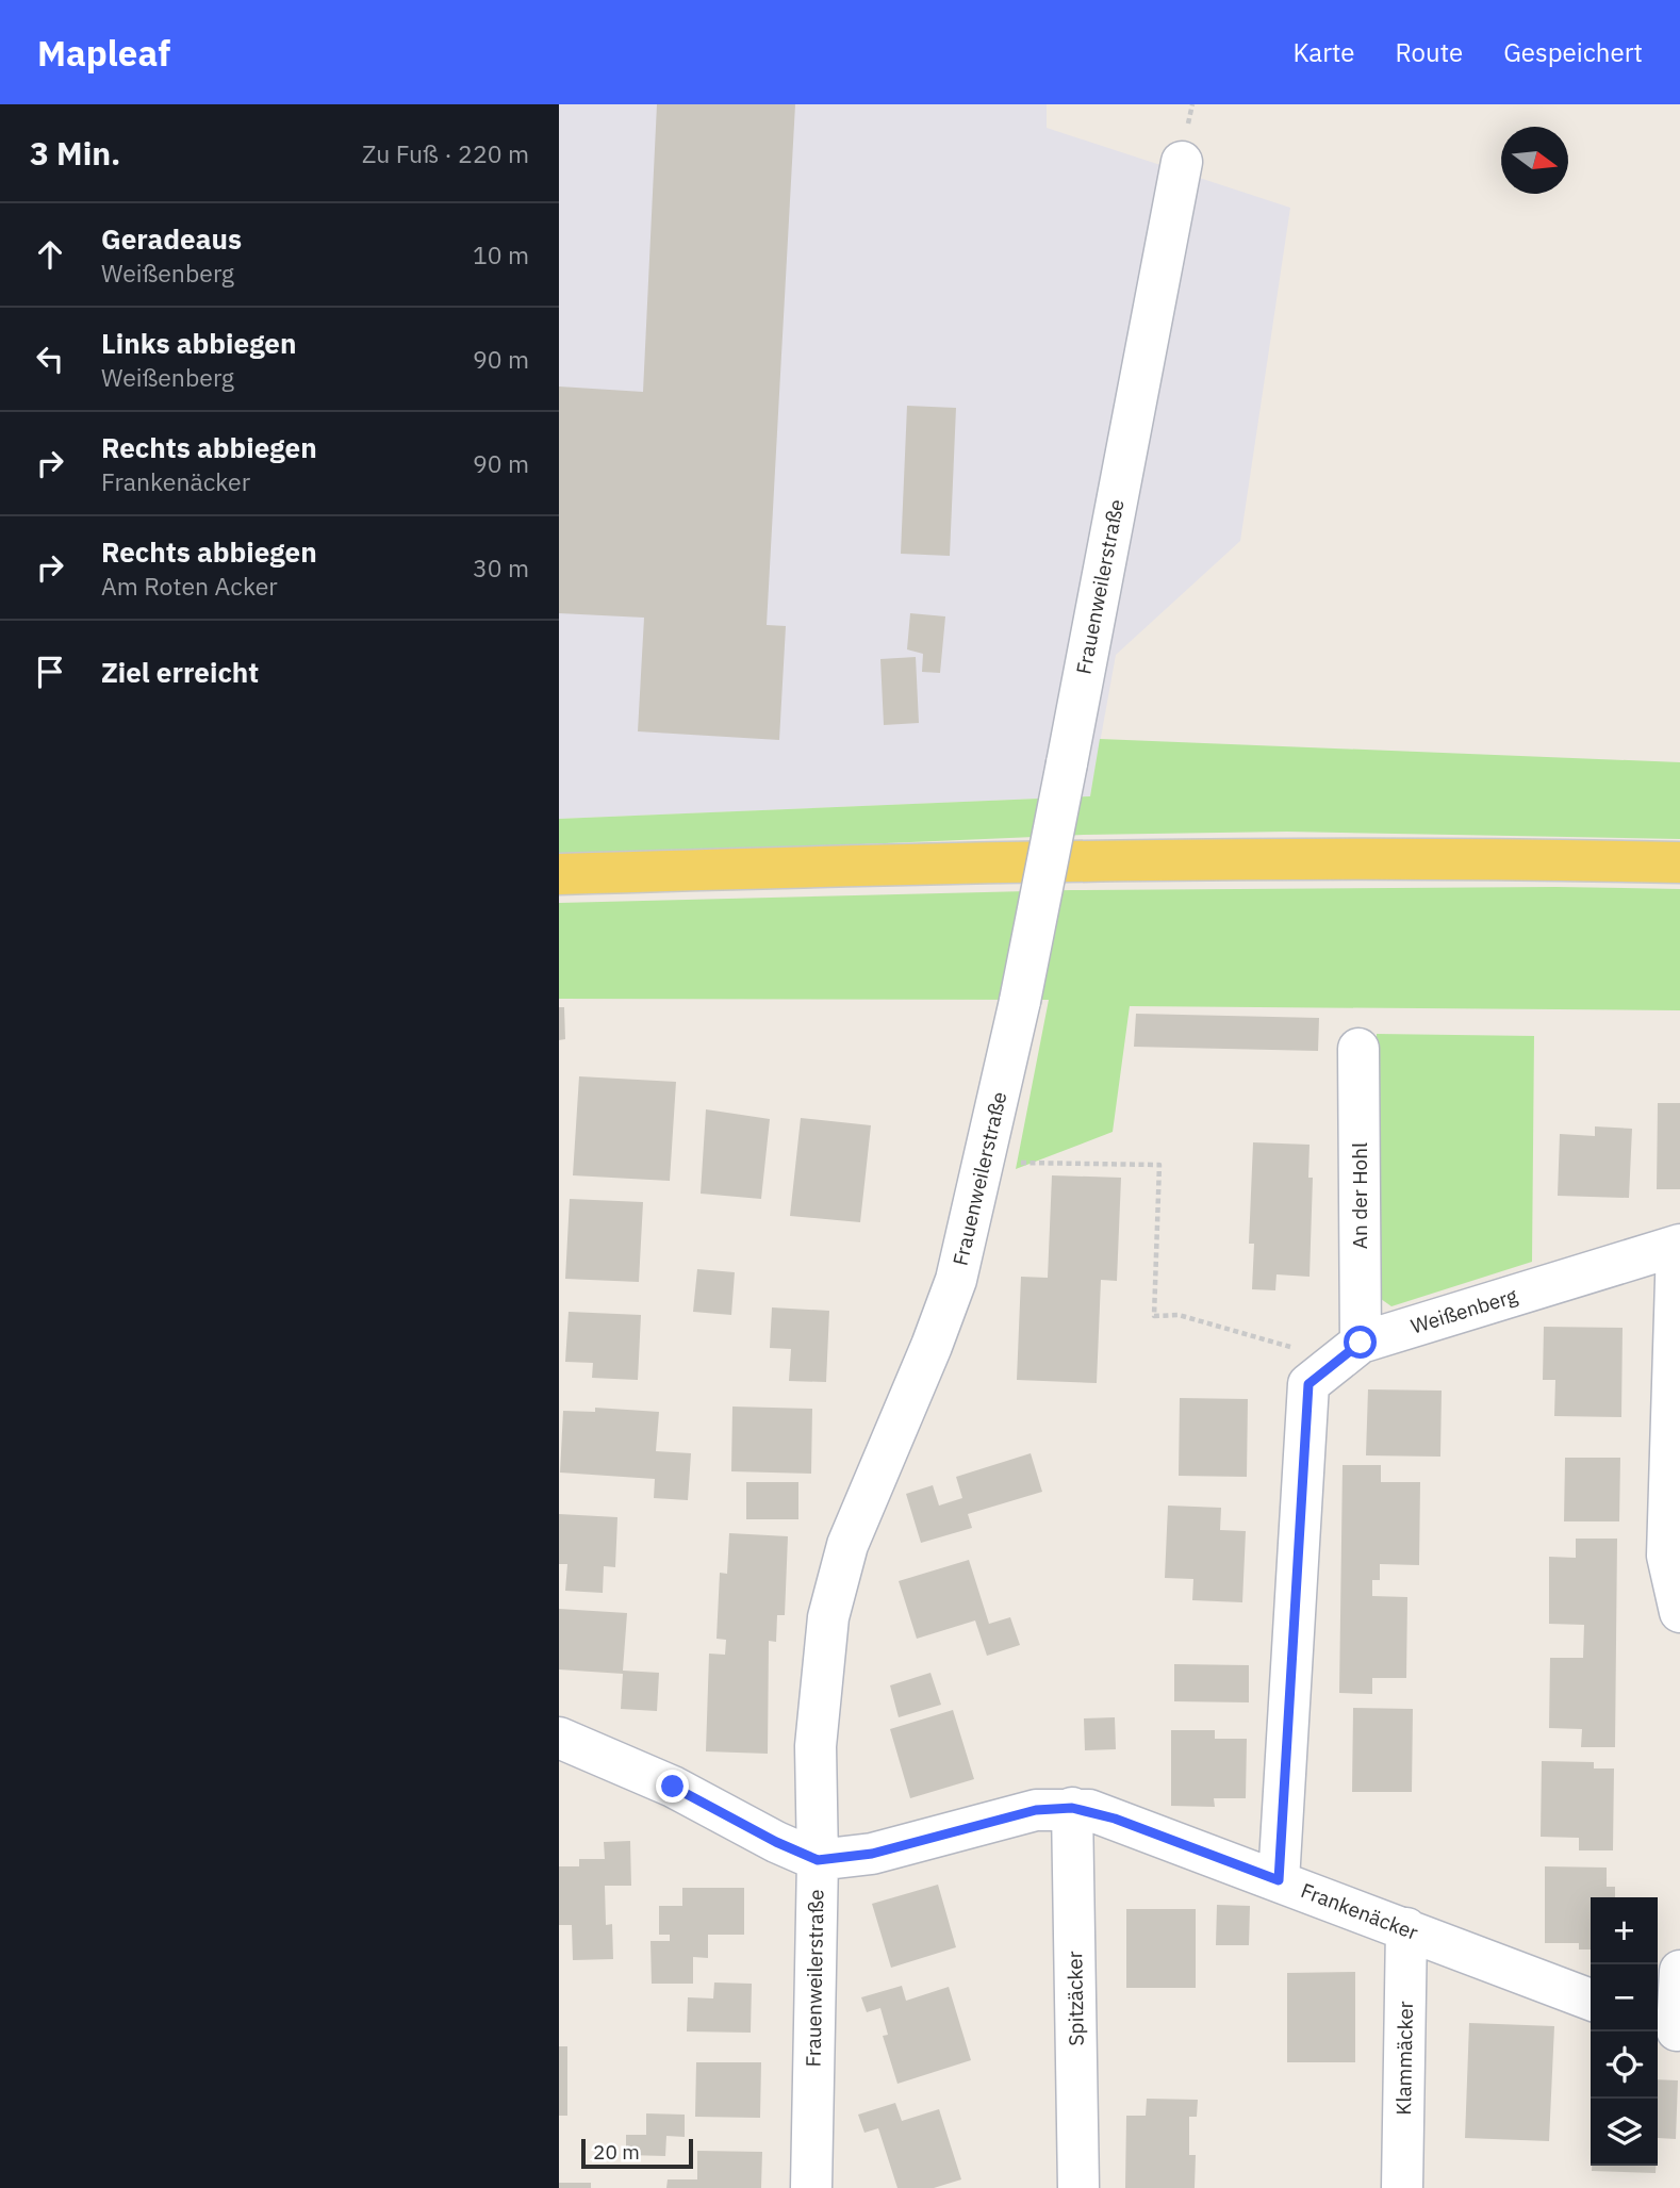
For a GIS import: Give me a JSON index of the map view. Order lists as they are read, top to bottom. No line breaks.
{"streets":{"street":["Frauenweilerstraße","An der Hohl","Weißenberg","Frankenäcker","Spitzäcker","Klammäcker"]},"crossings":[["Frauenweilerstraße","Frankenäcker"],["An der Hohl","Weißenberg"],["Weißenberg","Frankenäcker"],["Frankenäcker","Spitzäcker"],["Frankenäcker","Klammäcker"]],"scale_bar":"20 m","north":"right","page":{"header":"Mapleaf","nav":["Karte","Route","Gespeichert"],"heading":["3 Min.","Zu Fuß · 220 m"],"list":[["Geradeaus","Weißenberg","10 m"],["Links abbiegen","Weißenberg","90 m"],["Rechts abbiegen","Frankenäcker","90 m"],["Rechts abbiegen","Am Roten Acker","30 m"],"Ziel erreicht"],"map_buttons":["+","−"],"scale":"20 m"}}
